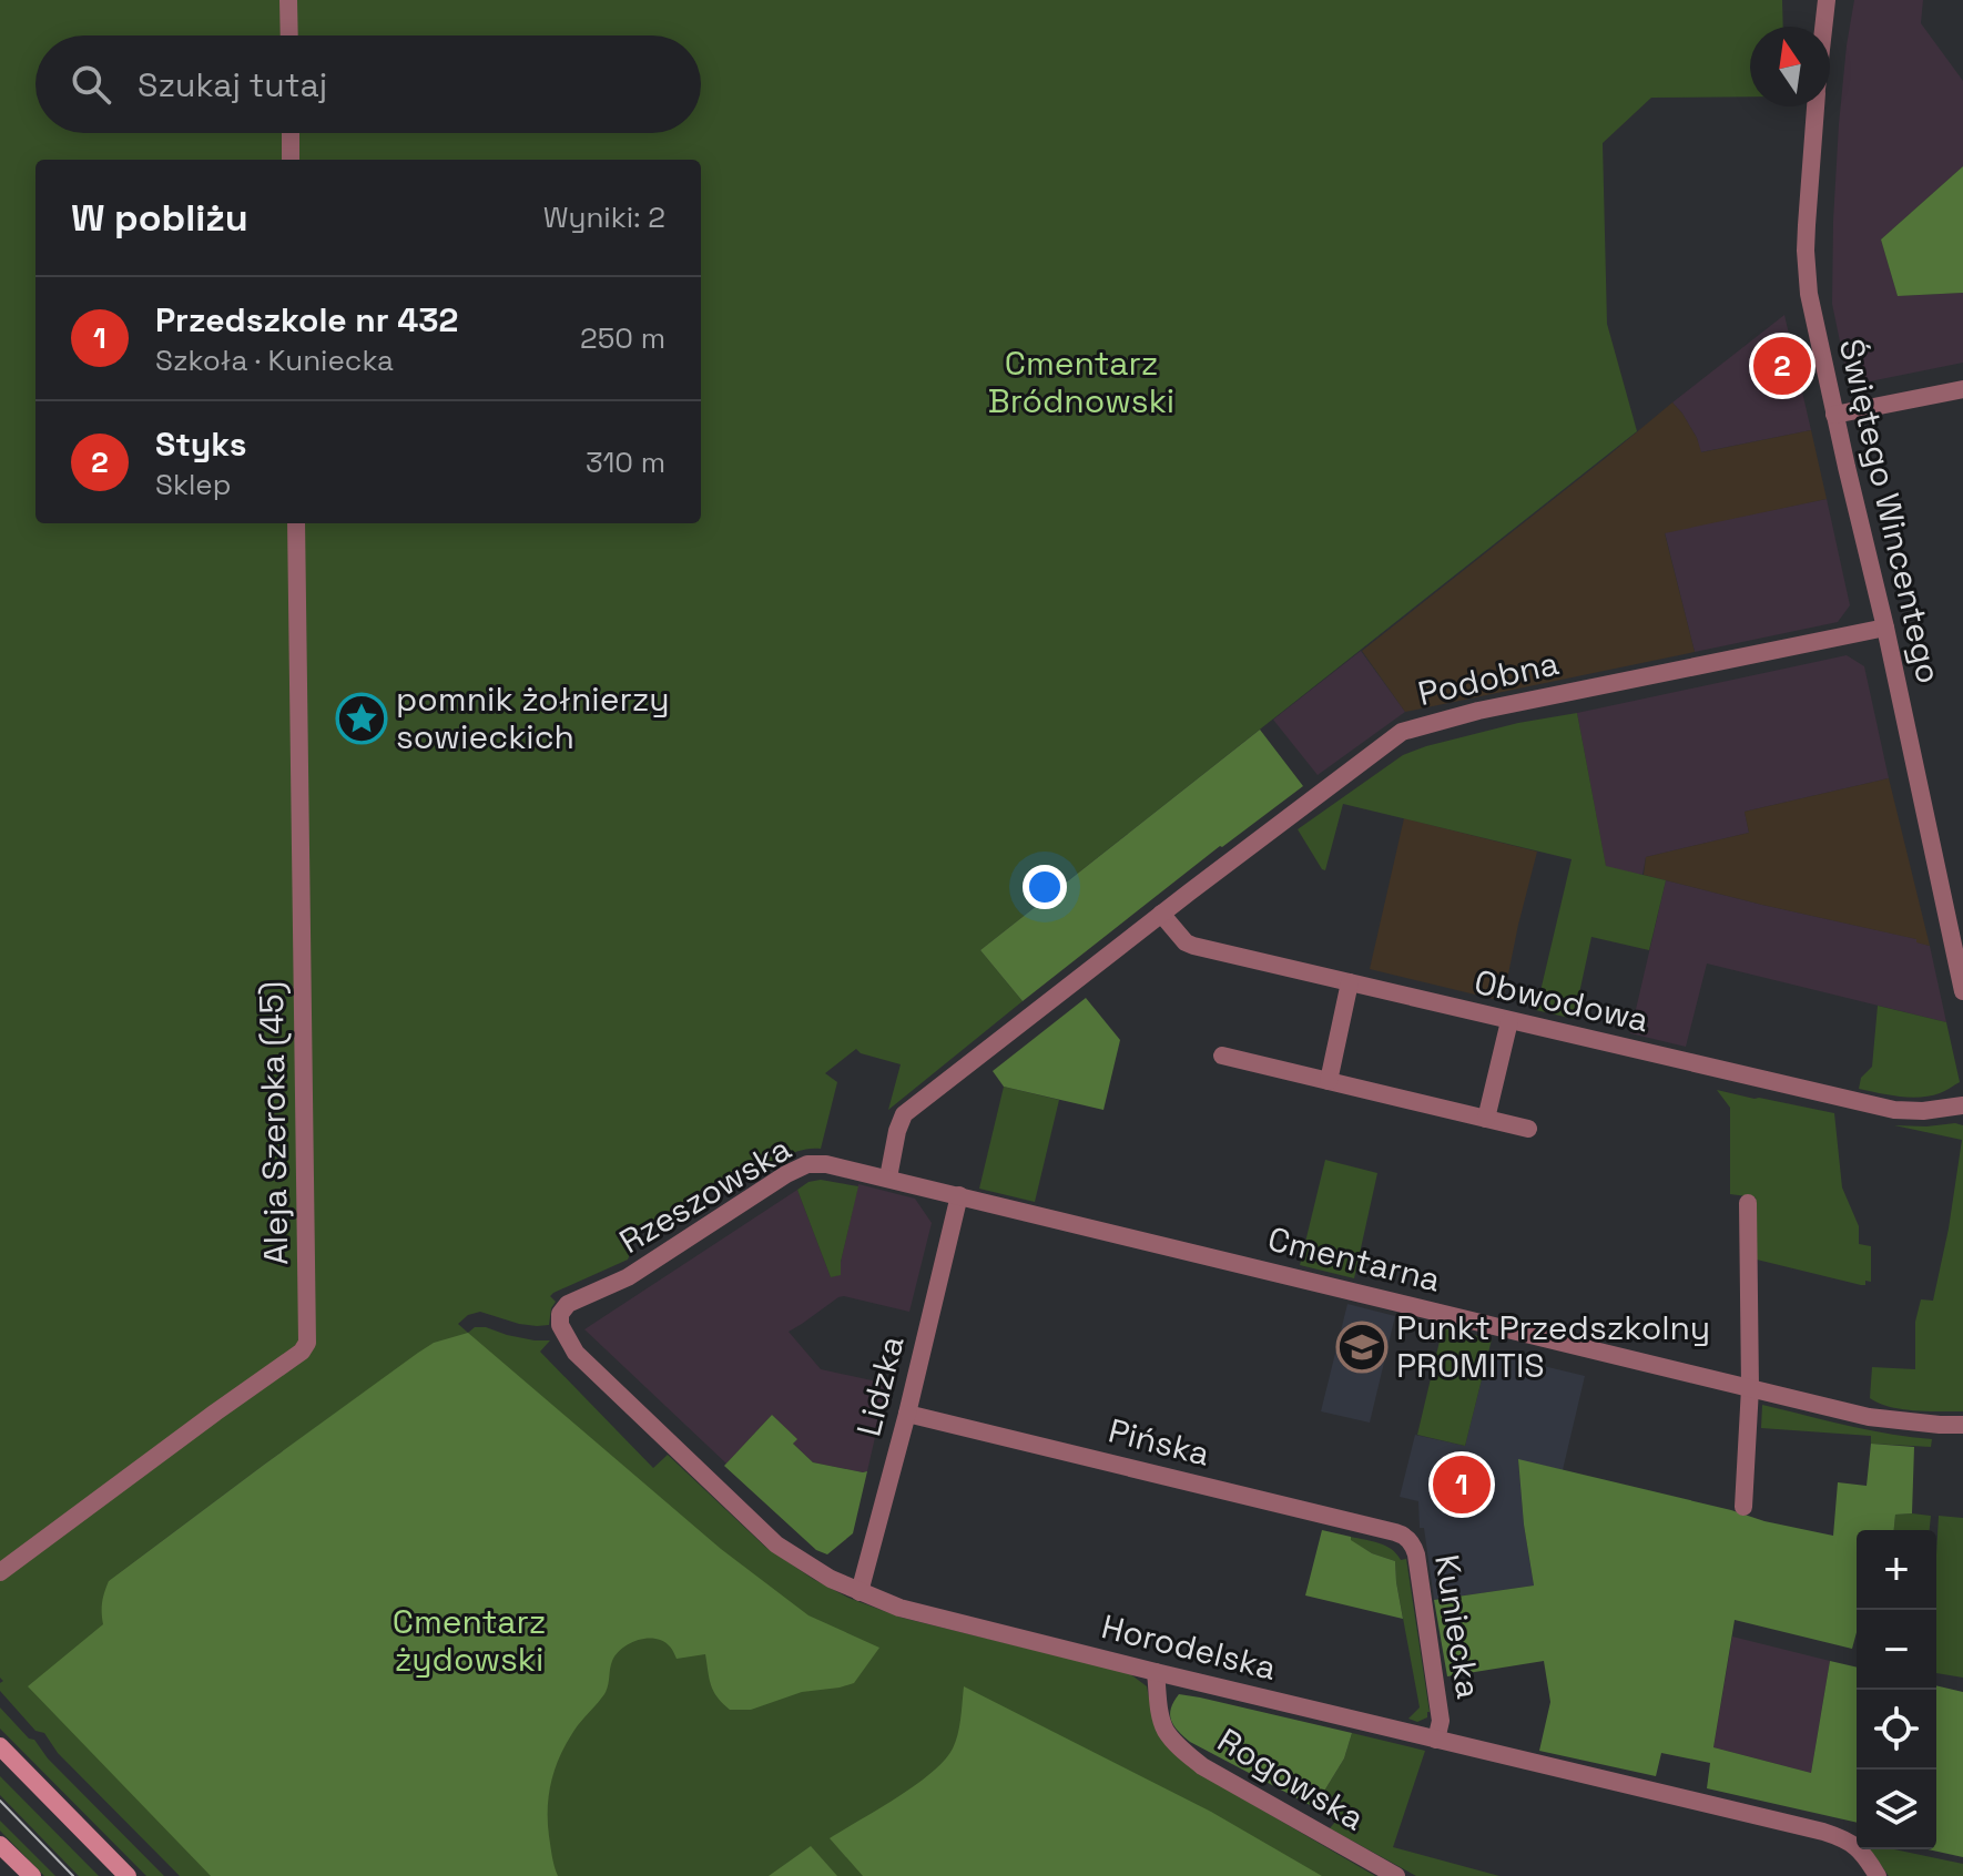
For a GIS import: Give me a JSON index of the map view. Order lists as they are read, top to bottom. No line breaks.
{"streets":{"street":["Świętego Wincentego","Podobna","Obwodowa","Aleja Szeroka (45)","Rzeszowska","Cmentarna","Lidzka","Pińska","Kuniecka","Horodelska","Rogowska"]},"crossings":[["Świętego Wincentego","Podobna"],["Podobna","Obwodowa"],["Rzeszowska","Cmentarna"],["Rzeszowska","Horodelska"],["Cmentarna","Lidzka"],["Lidzka","Pińska"],["Lidzka","Horodelska"],["Pińska","Kuniecka"],["Kuniecka","Horodelska"],["Horodelska","Rogowska"]],"parks":["Cmentarz Bródnowski","Cmentarz żydowski"],"places":{"place":["pomnik żołnierzy sowieckich"],"school or university":["Punkt Przedszkolny PROMITIS"]},"north":"top","page":{"search":"Szukaj tutaj","heading":["W pobliżu","Wyniki: 2"],"list":[{"mark":"1","name":"Przedszkole nr 432","note":"Szkoła · Kuniecka","value":"250 m"},{"mark":"2","name":"Styks","note":"Sklep","value":"310 m"}],"pins":["2","1"],"map_buttons":["+","−"]}}
